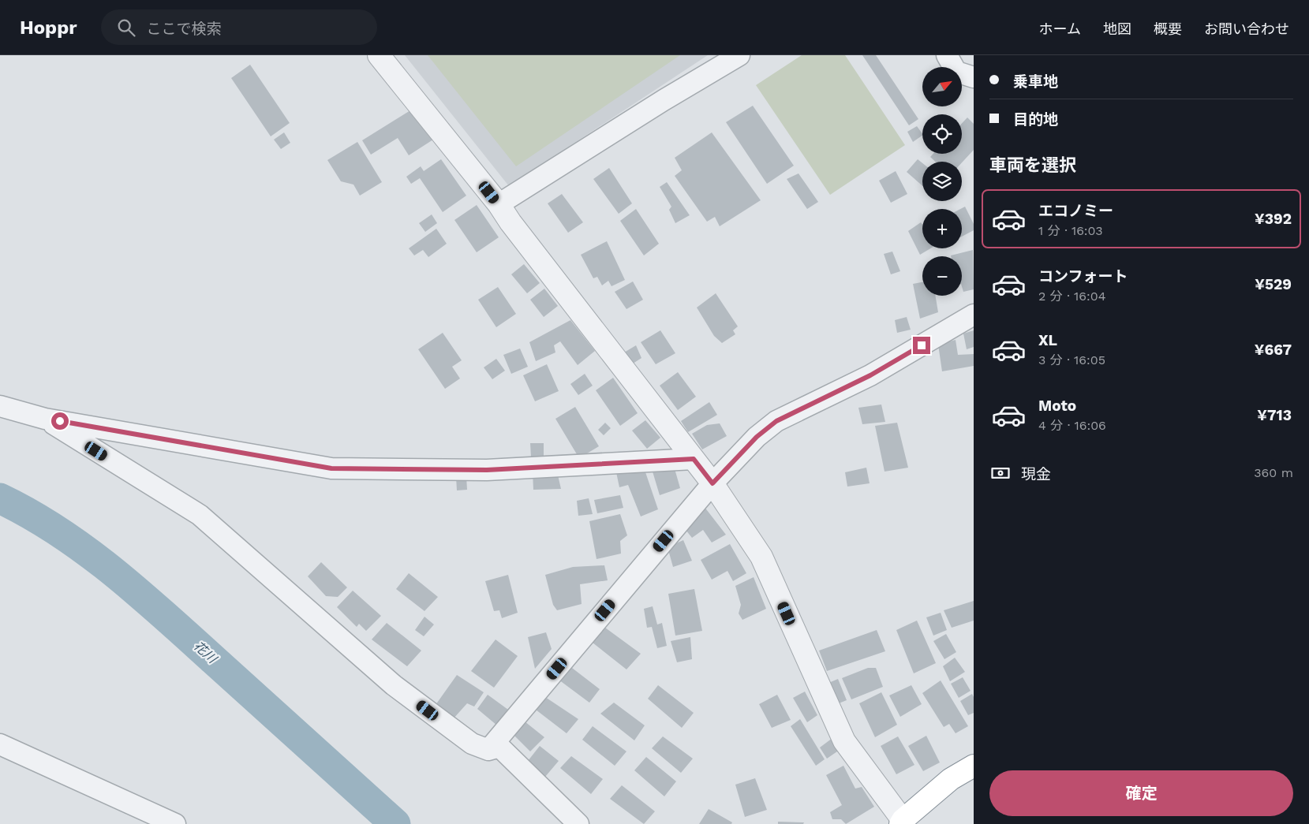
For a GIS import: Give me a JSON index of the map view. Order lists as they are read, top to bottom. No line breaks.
{"water":["花川"],"north":"top right","page":{"header":"Hoppr","search":"ここで検索","nav":["ホーム","地図","概要","お問い合わせ"],"banner":["乗車地","目的地"],"map_buttons":["+","−"],"heading":"車両を選択","list":[{"name":"エコノミー","note":"1 分 · 16:03","value":"¥392"},{"name":"コンフォート","note":"2 分 · 16:04","value":"¥529"},{"name":"XL","note":"3 分 · 16:05","value":"¥667"},{"name":"Moto","note":"4 分 · 16:06","value":"¥713"}],"pay":["現金","360 m"],"buttons":"確定"}}
